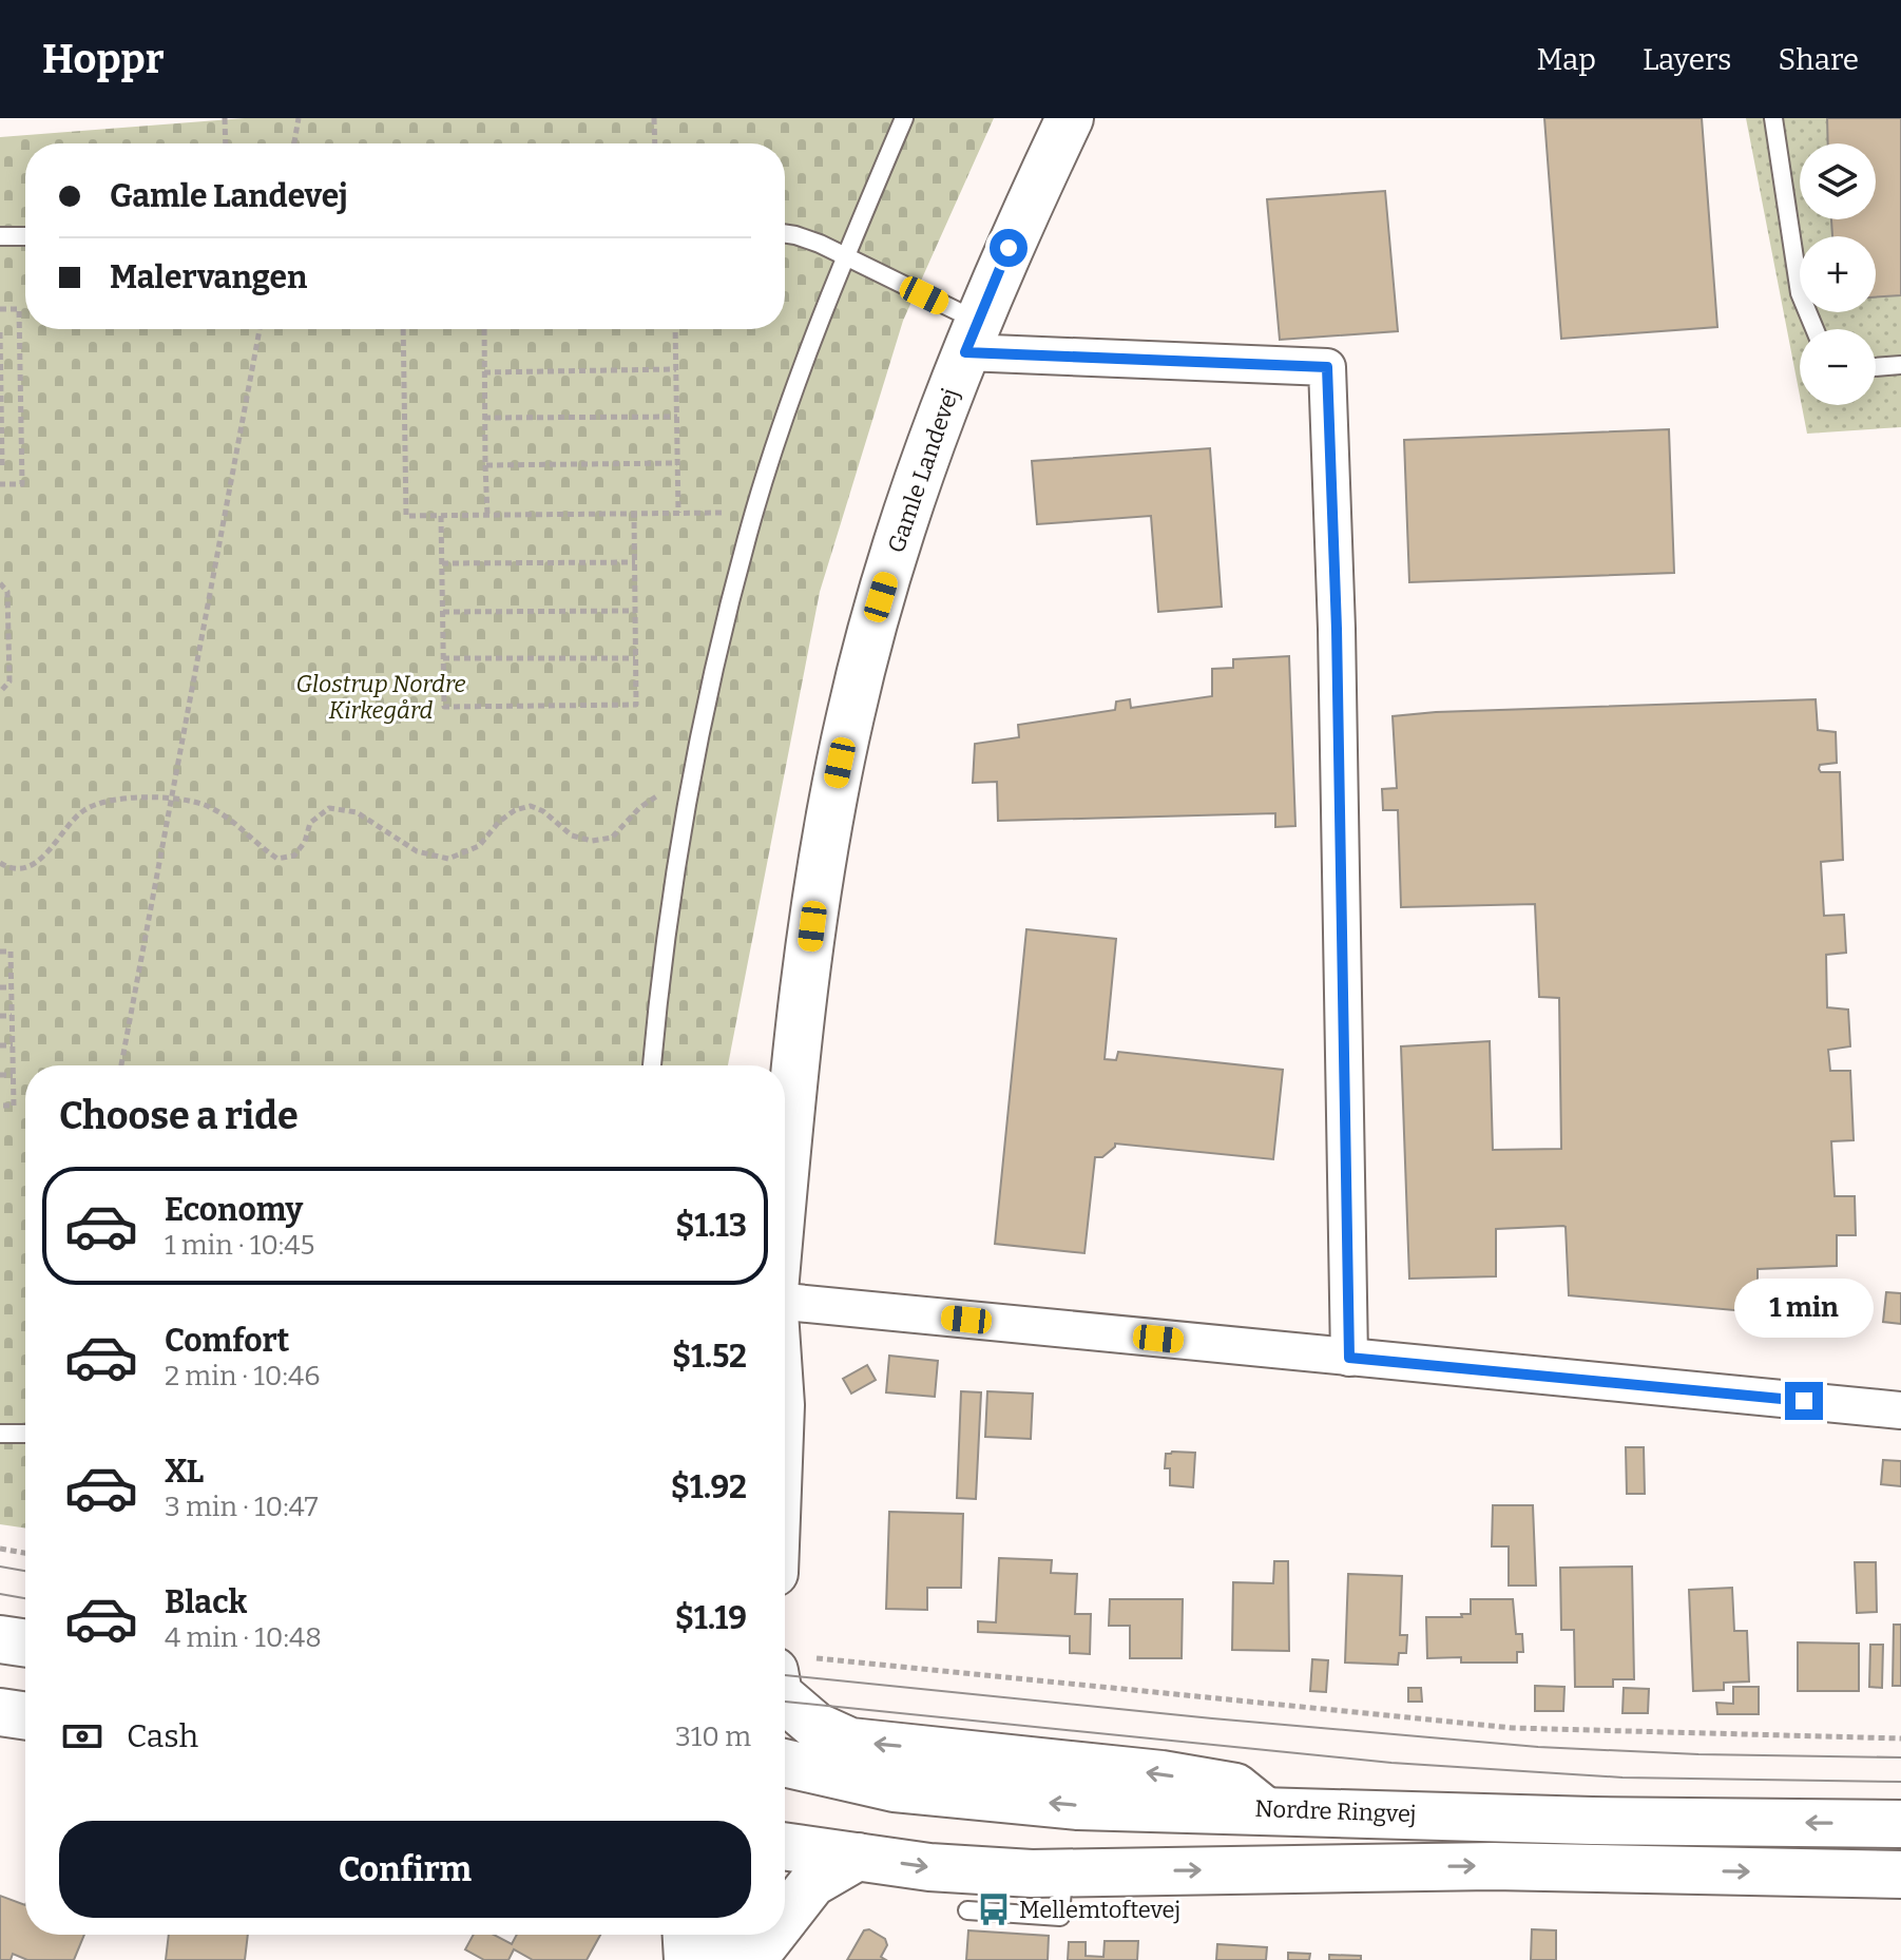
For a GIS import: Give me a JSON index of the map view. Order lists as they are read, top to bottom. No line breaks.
{"streets":{"main road":["Gamle Landevej","Nordre Ringvej"]},"parks":["Glostrup Nordre Kirkegård"],"places":{"bus stop":["Mellemtoftevej"]},"page":{"header":"Hoppr","nav":["Map","Layers","Share"],"map_buttons":["+","−"],"banner":["Gamle Landevej","Malervangen"],"heading":"Choose a ride","list":[{"name":"Economy","note":"1 min · 10:45","value":"$1.13"},{"name":"Comfort","note":"2 min · 10:46","value":"$1.52"},{"name":"XL","note":"3 min · 10:47","value":"$1.92"},{"name":"Black","note":"4 min · 10:48","value":"$1.19"}],"bubble":"1 min","pay":["Cash","310 m"],"buttons":"Confirm"}}
